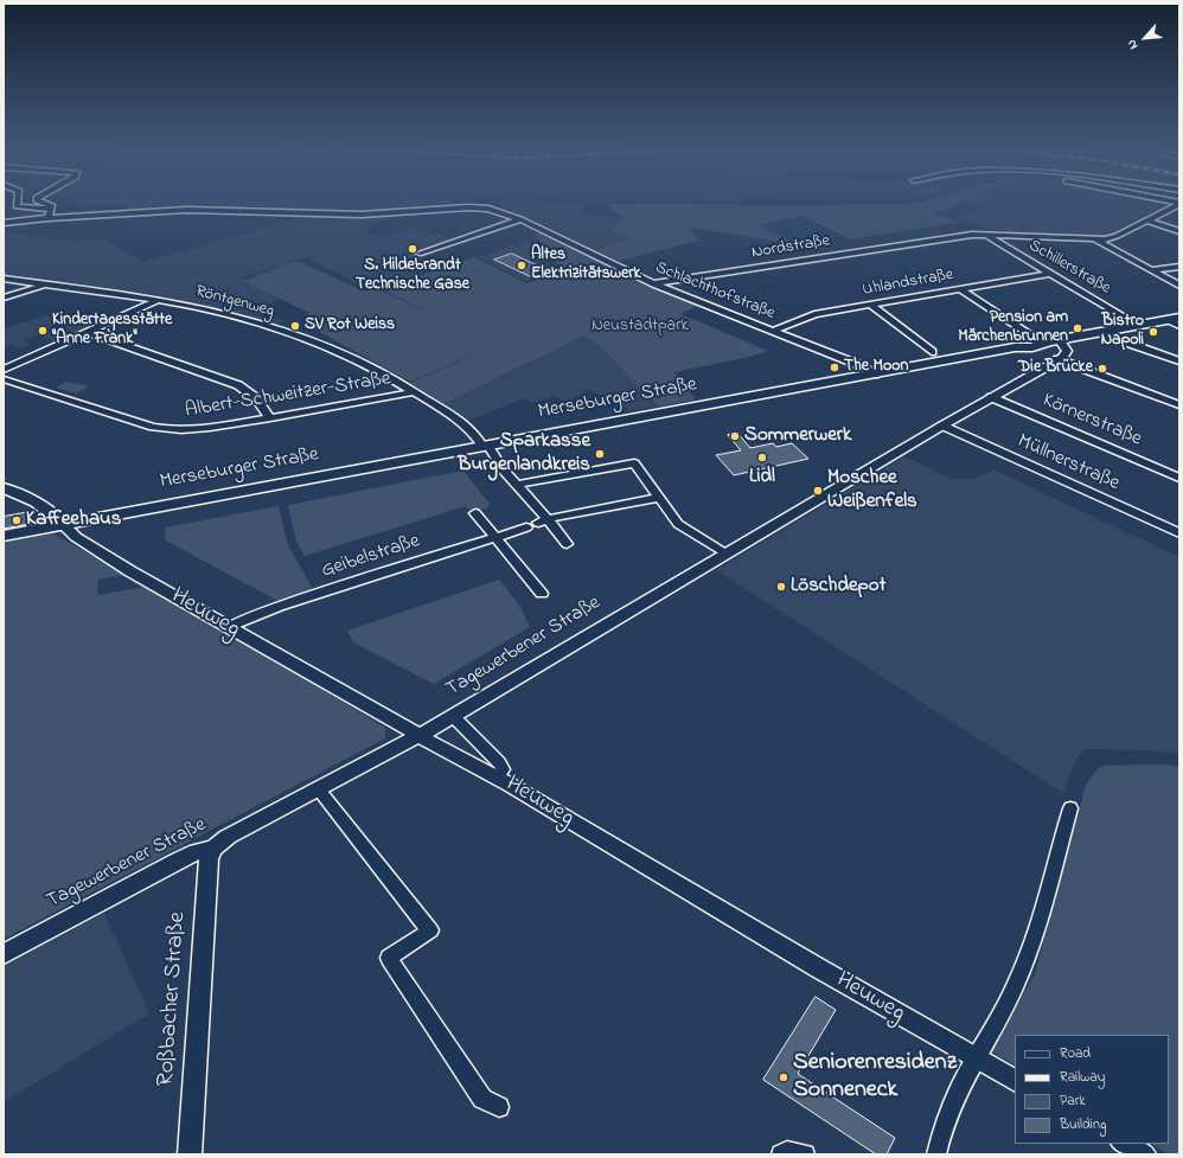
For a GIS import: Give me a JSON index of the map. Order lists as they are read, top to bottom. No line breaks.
{"streets":{"main road":["Merseburger Straße"],"street":["Nordstraße","Schillerstraße","Uhlandstraße","Schlachthofstraße","Röntgenweg","Albert-Schweitzer-Straße","Körnerstraße","Müllnerstraße","Geibelstraße","Heuweg","Tagewerbener Straße","Roßbacher Straße"]},"crossings":[["Nordstraße","Schillerstraße"],["Nordstraße","Schlachthofstraße"],["Schillerstraße","Uhlandstraße"],["Schillerstraße","Merseburger Straße"],["Uhlandstraße","Schlachthofstraße"],["Schlachthofstraße","Merseburger Straße"],["Röntgenweg","Albert-Schweitzer-Straße"],["Röntgenweg","Merseburger Straße"],["Merseburger Straße","Heuweg"],["Körnerstraße","Tagewerbener Straße"],["Müllnerstraße","Tagewerbener Straße"],["Geibelstraße","Heuweg"],["Heuweg","Tagewerbener Straße"],["Tagewerbener Straße","Roßbacher Straße"]],"parks":["Neustadtpark"],"places":["S. Hildebrandt Technische Gase","Altes Elektrizitätswerk","SV Rot Weiss","Pension am Märchenbrunnen","Kindertagesstätte \"Anne Frank\"","Bistro Napoli","The Moon","Die Brücke","Sommerwerk","Sparkasse Burgenlandkreis","Lidl","Moschee Weißenfels","Kaffeehaus","Löschdepot","Seniorenresidenz Sonneneck"],"legend":["Road","Railway","Park","Building"],"north":"bottom left"}
